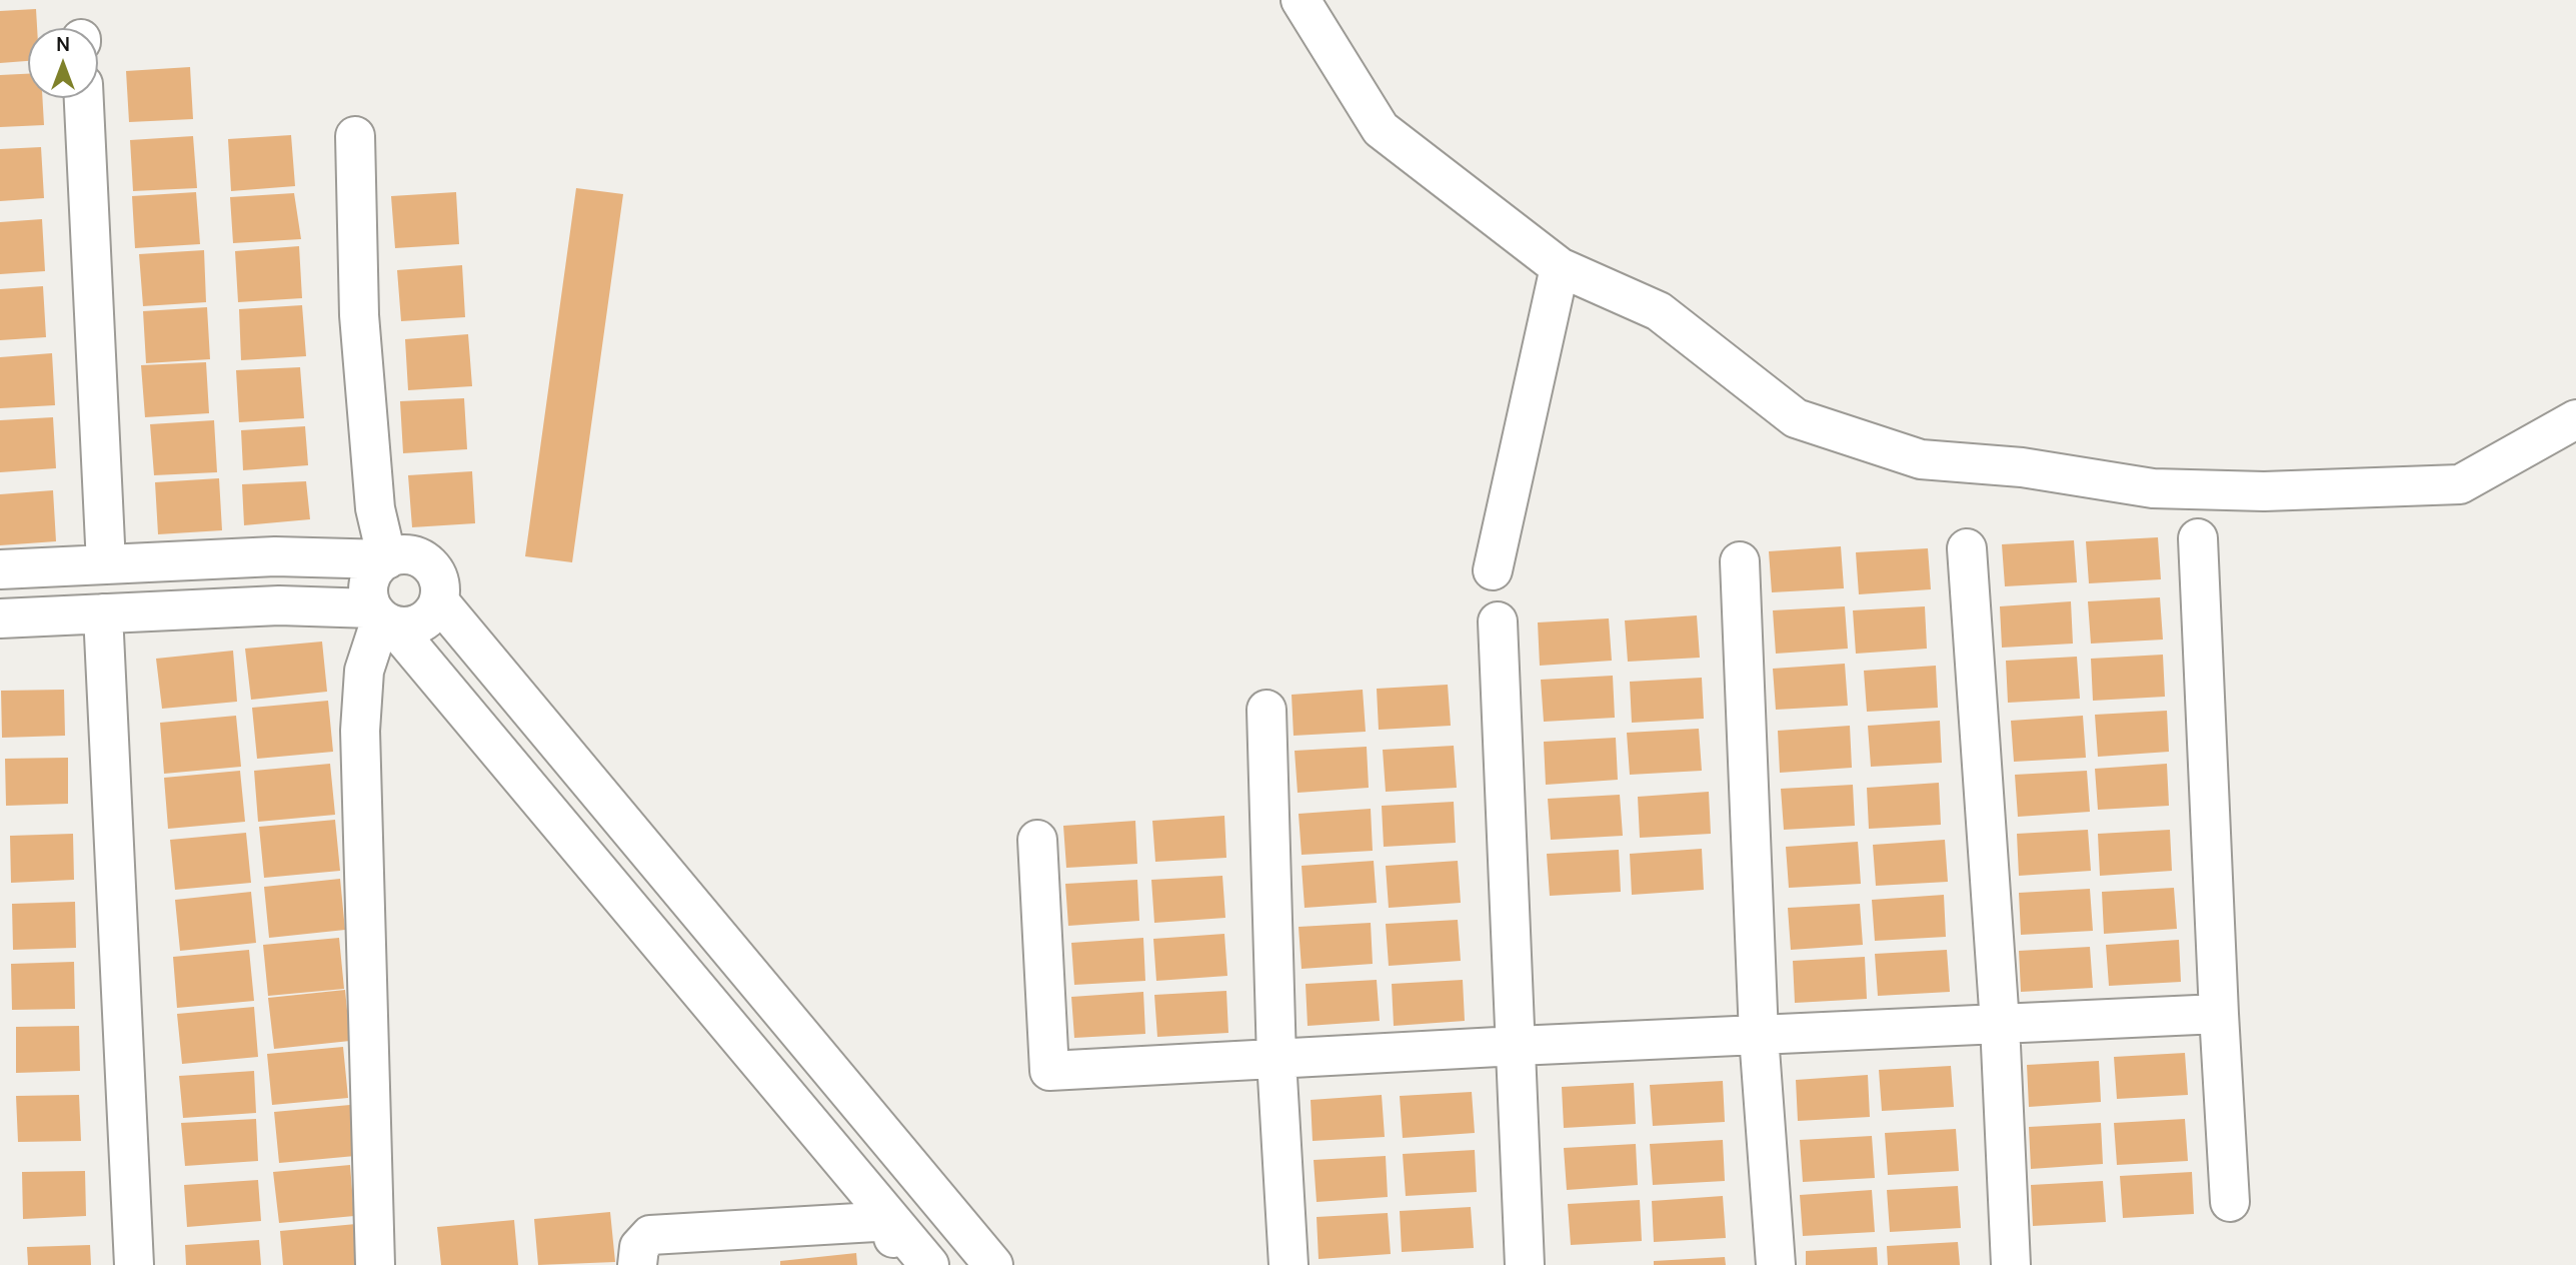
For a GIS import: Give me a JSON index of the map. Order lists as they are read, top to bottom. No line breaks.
{"north":"top"}
